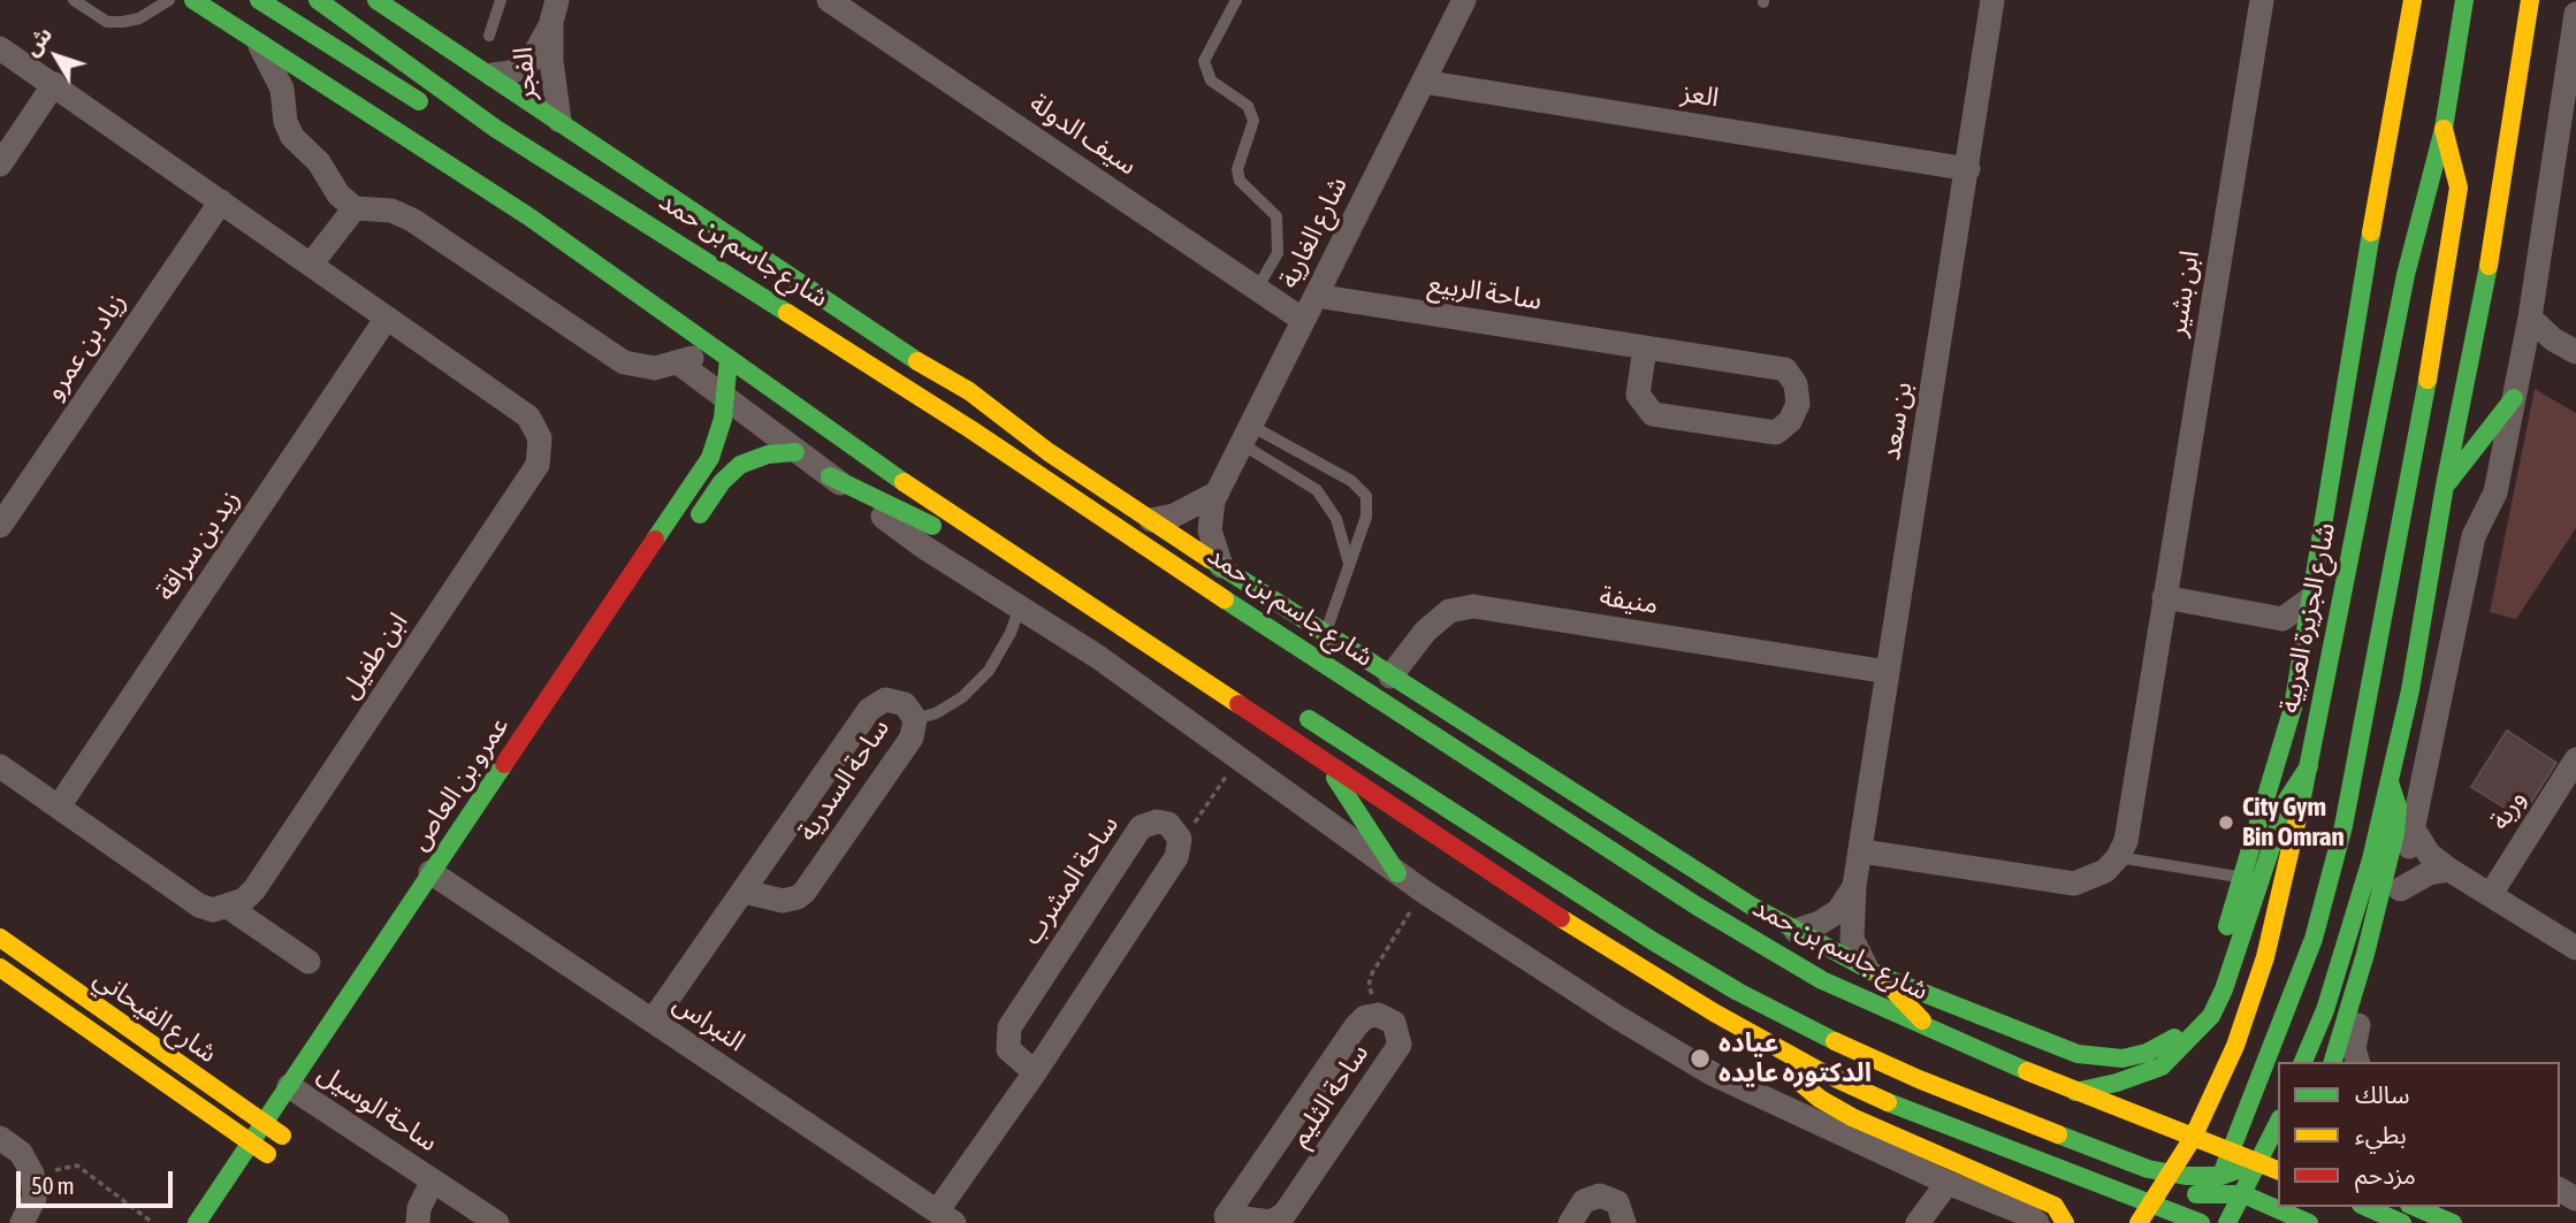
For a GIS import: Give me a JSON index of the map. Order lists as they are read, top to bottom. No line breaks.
{"streets":{"main road":["شارع جاسم بن حمد","شارع الجزيرة العربية","عمرو بن العاص","شارع الفيحاني"],"street":["الفجر","العز","سيف الدولة","شارع الغارية","ساحة الربيع","ابن بشير","زياد بن عمرو","بن سعد","زيد بن سراقة","منيفة","ابن طفيل","ساحة السدرية","وربة","ساحة المشرب","النبراس","ساحة الثليم","ساحة الوسيل"]},"crossings":[["الفجر","شارع جاسم بن حمد"],["العز","شارع الغارية"],["العز","بن سعد"],["سيف الدولة","شارع الغارية"],["شارع الغارية","شارع جاسم بن حمد"],["شارع الغارية","ساحة الربيع"],["شارع جاسم بن حمد","بن سعد"],["شارع جاسم بن حمد","منيفة"],["شارع جاسم بن حمد","شارع الجزيرة العربية"],["زياد بن عمرو","ابن طفيل"],["بن سعد","منيفة"],["زيد بن سراقة","ابن طفيل"],["ساحة السدرية","النبراس"],["عمرو بن العاص","شارع الفيحاني"],["عمرو بن العاص","النبراس"],["عمرو بن العاص","ساحة الوسيل"],["شارع الفيحاني","ساحة الوسيل"]],"places":["City Gym Bin Omran","عياده الدكتوره عايده"],"legend":["سالك","بطيء","مزدحم"],"scale_bar":"50 m","north":"top left"}
